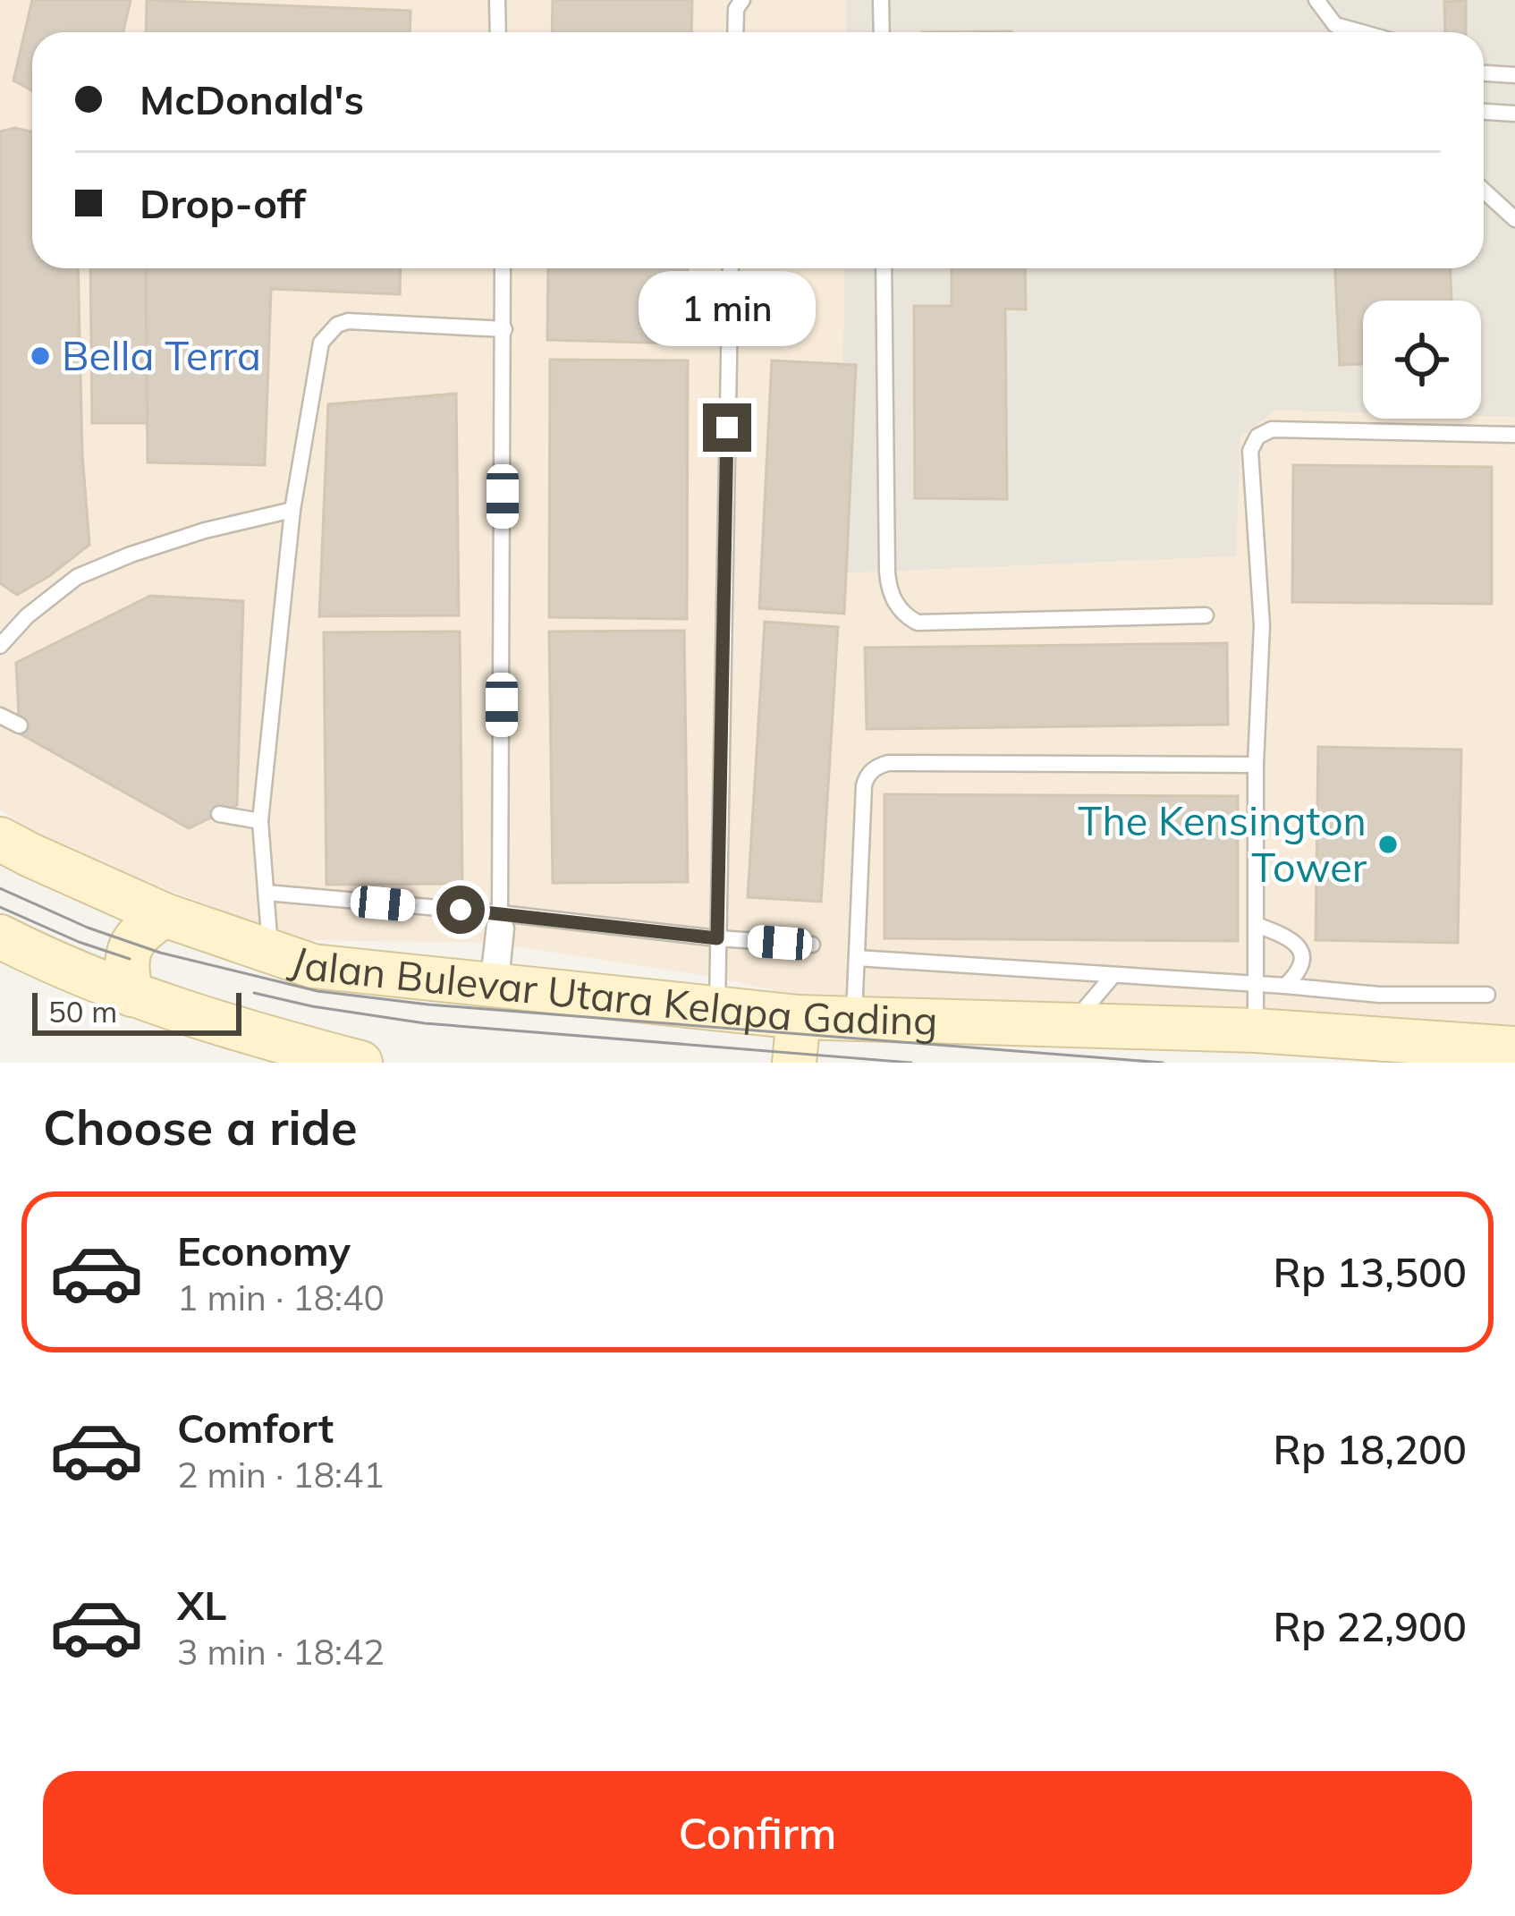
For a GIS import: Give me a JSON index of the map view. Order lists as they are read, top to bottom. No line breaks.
{"streets":{"main road":["Jalan Bulevar Utara Kelapa Gading"]},"places":["Bella Terra","The Kensington Tower"],"scale_bar":"50 m","page":{"banner":["McDonald's","Drop-off"],"bubble":"1 min","scale":"50 m","heading":"Choose a ride","list":[{"name":"Economy","note":"1 min · 18:40","value":"Rp 13,500"},{"name":"Comfort","note":"2 min · 18:41","value":"Rp 18,200"},{"name":"XL","note":"3 min · 18:42","value":"Rp 22,900"}],"buttons":"Confirm"}}
